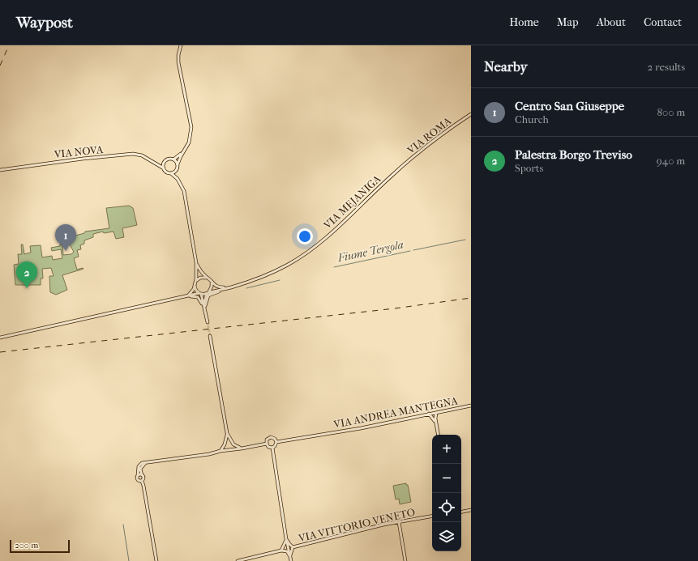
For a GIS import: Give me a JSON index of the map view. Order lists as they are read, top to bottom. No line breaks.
{"streets":{"main road":["VIA ROMA","VIA NOVA","VIA MEJANIGA","VIA ANDREA MANTEGNA","VIA VITTORIO VENETO"]},"crossings":[["VIA ROMA","VIA MEJANIGA"],["VIA NOVA","VIA MEJANIGA"]],"water":["Fiume Tergola"],"scale_bar":"200 m","page":{"header":"Waypost","nav":["Home","Map","About","Contact"],"heading":["Nearby","2 results"],"list":[{"mark":"1","name":"Centro San Giuseppe","note":"Church","value":"800 m"},{"mark":"2","name":"Palestra Borgo Treviso","note":"Sports","value":"940 m"}],"pins":["1","2"],"map_buttons":["+","−"],"scale":"200 m"}}
